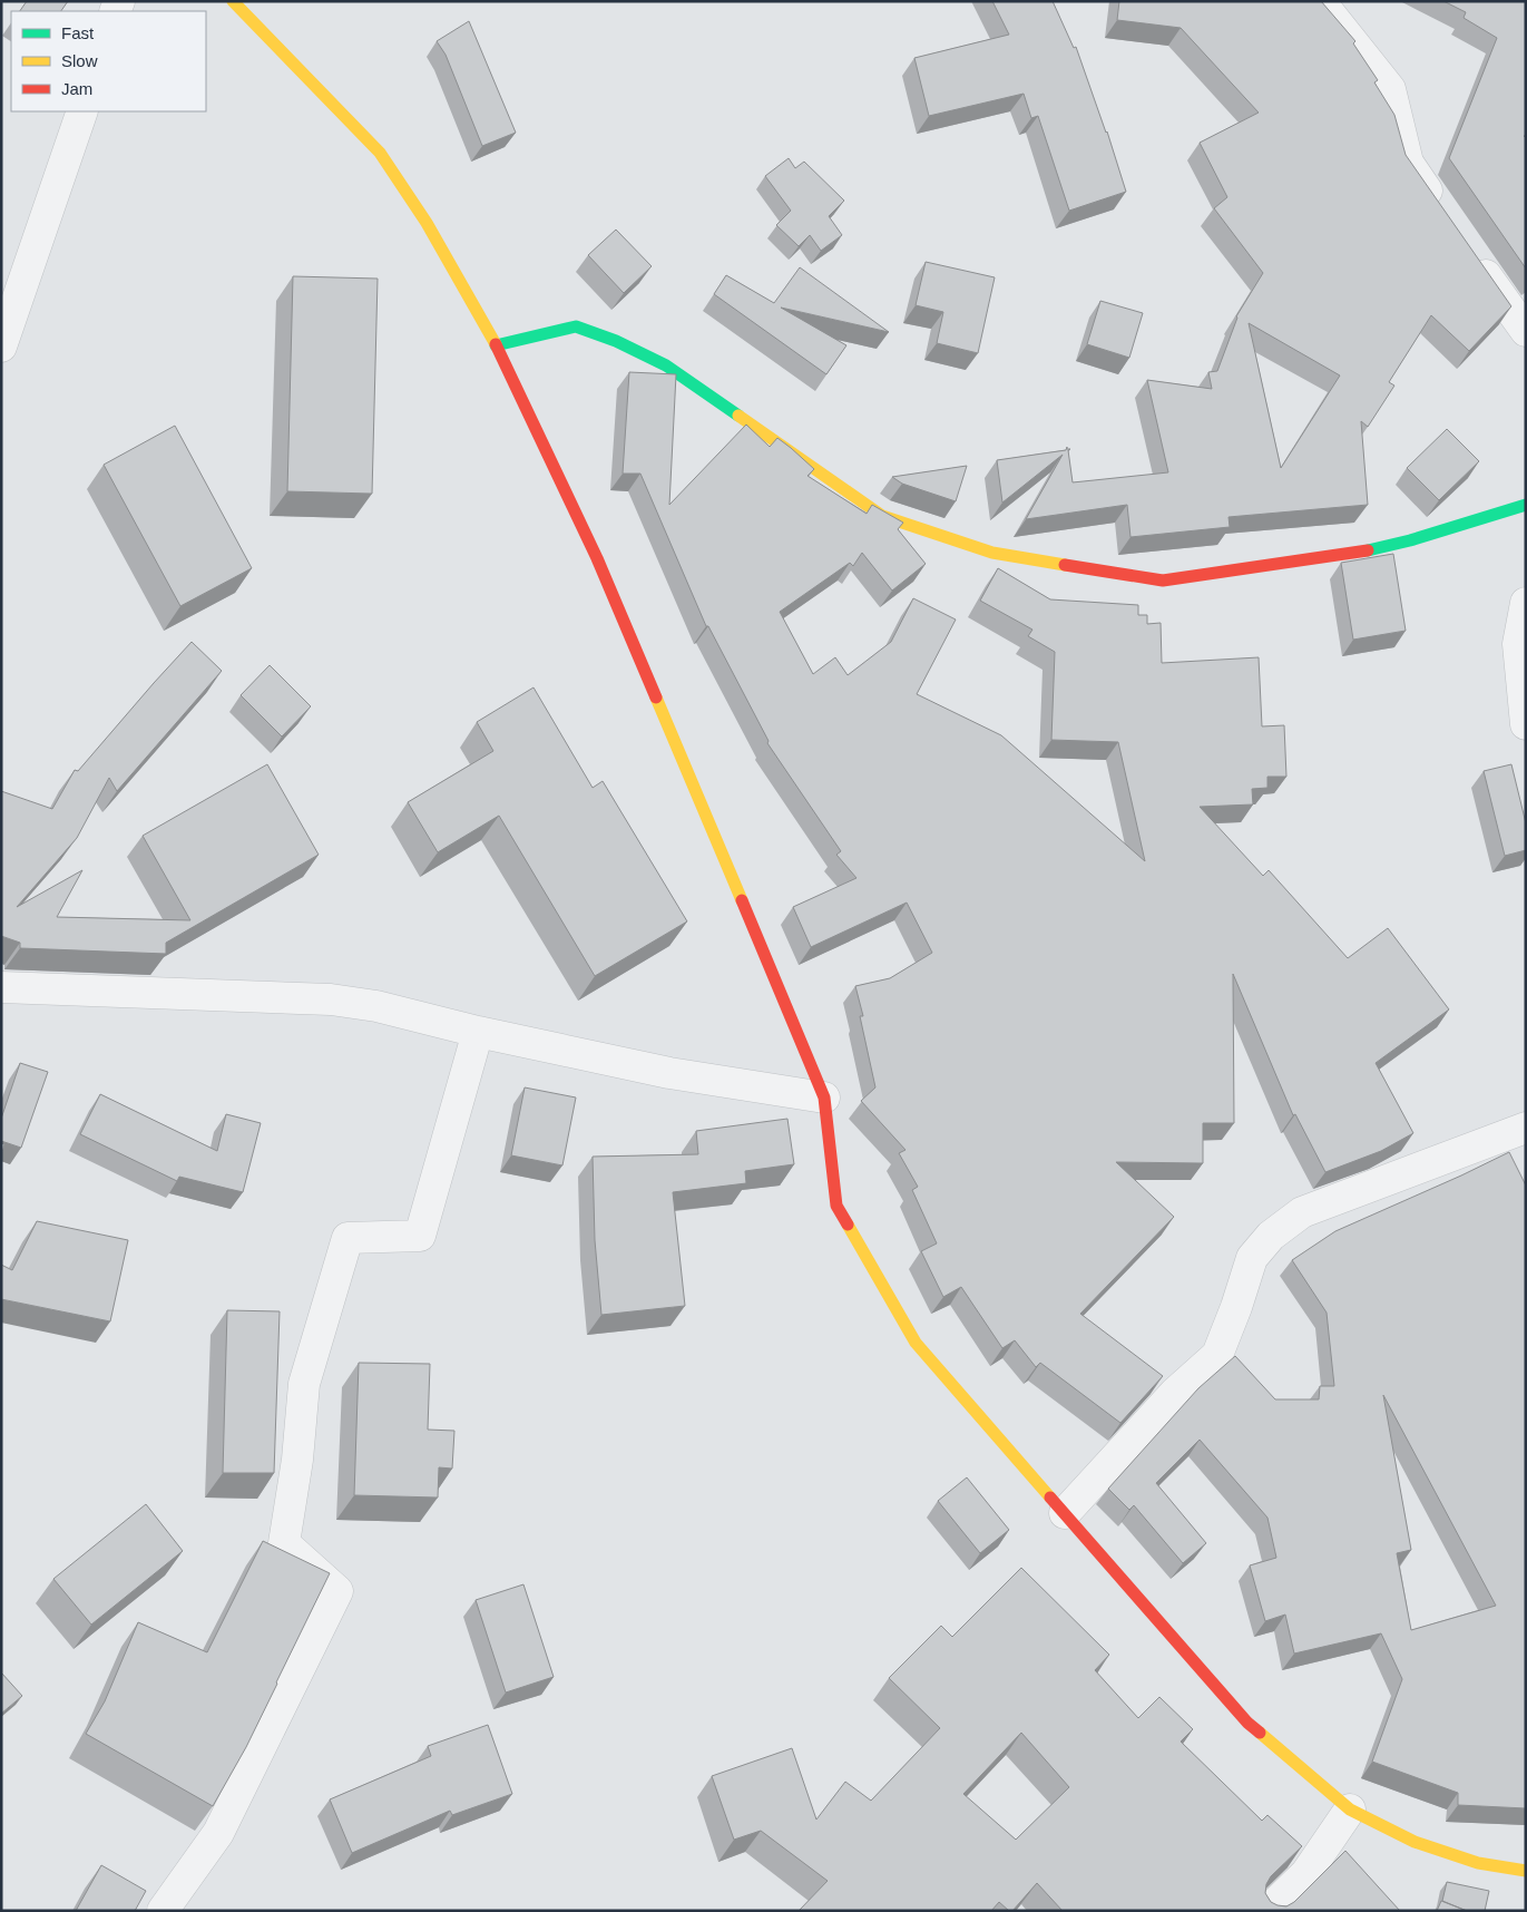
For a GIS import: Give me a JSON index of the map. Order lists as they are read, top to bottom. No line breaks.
{"legend":["Fast","Slow","Jam"]}
